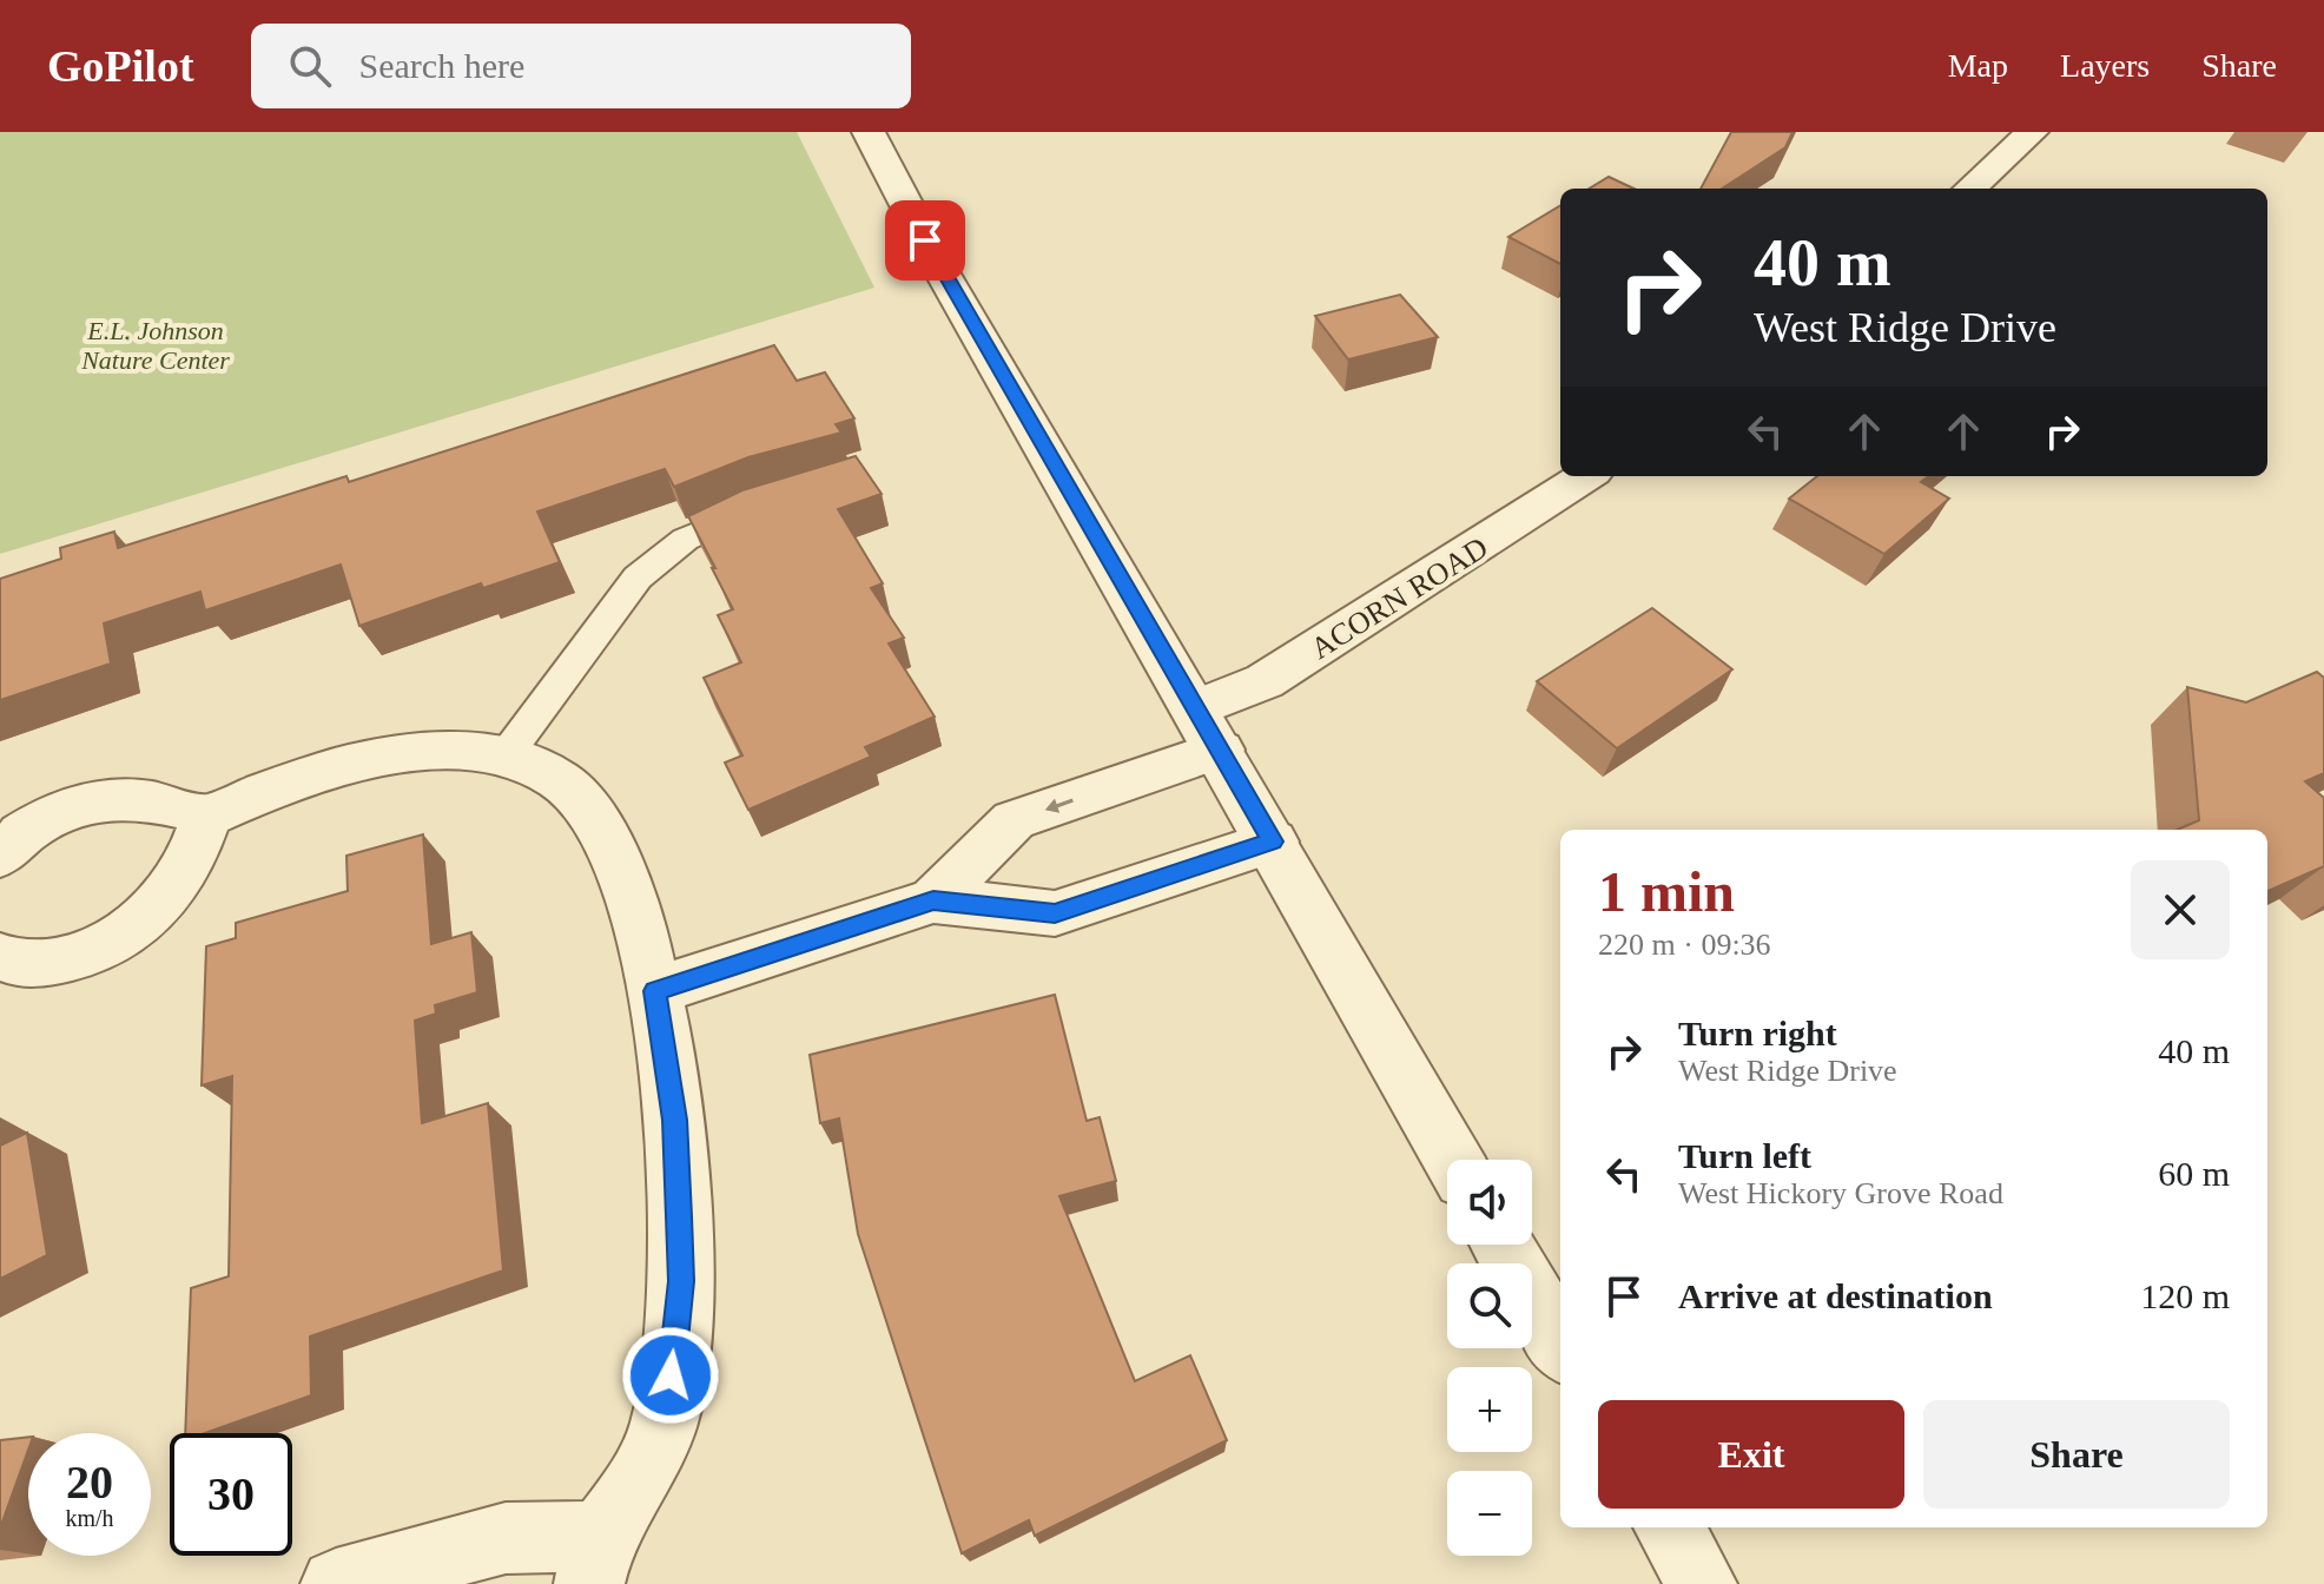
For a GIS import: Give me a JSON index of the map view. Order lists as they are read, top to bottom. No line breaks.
{"streets":{"street":["ACORN ROAD"]},"parks":["E.L. Johnson Nature Center"],"page":{"header":"GoPilot","search":"Search here","nav":["Map","Layers","Share"],"turn":["40 m","West Ridge Drive"],"heading":["1 min","220 m · 09:36"],"list":[{"name":"Turn right","note":"West Ridge Drive","value":"40 m"},{"name":"Turn left","note":"West Hickory Grove Road","value":"60 m"},{"name":"Arrive at destination","value":"120 m"}],"map_buttons":["+","−"],"buttons":["Exit","Share"],"speed":"20 km/h","limit":"30"}}
